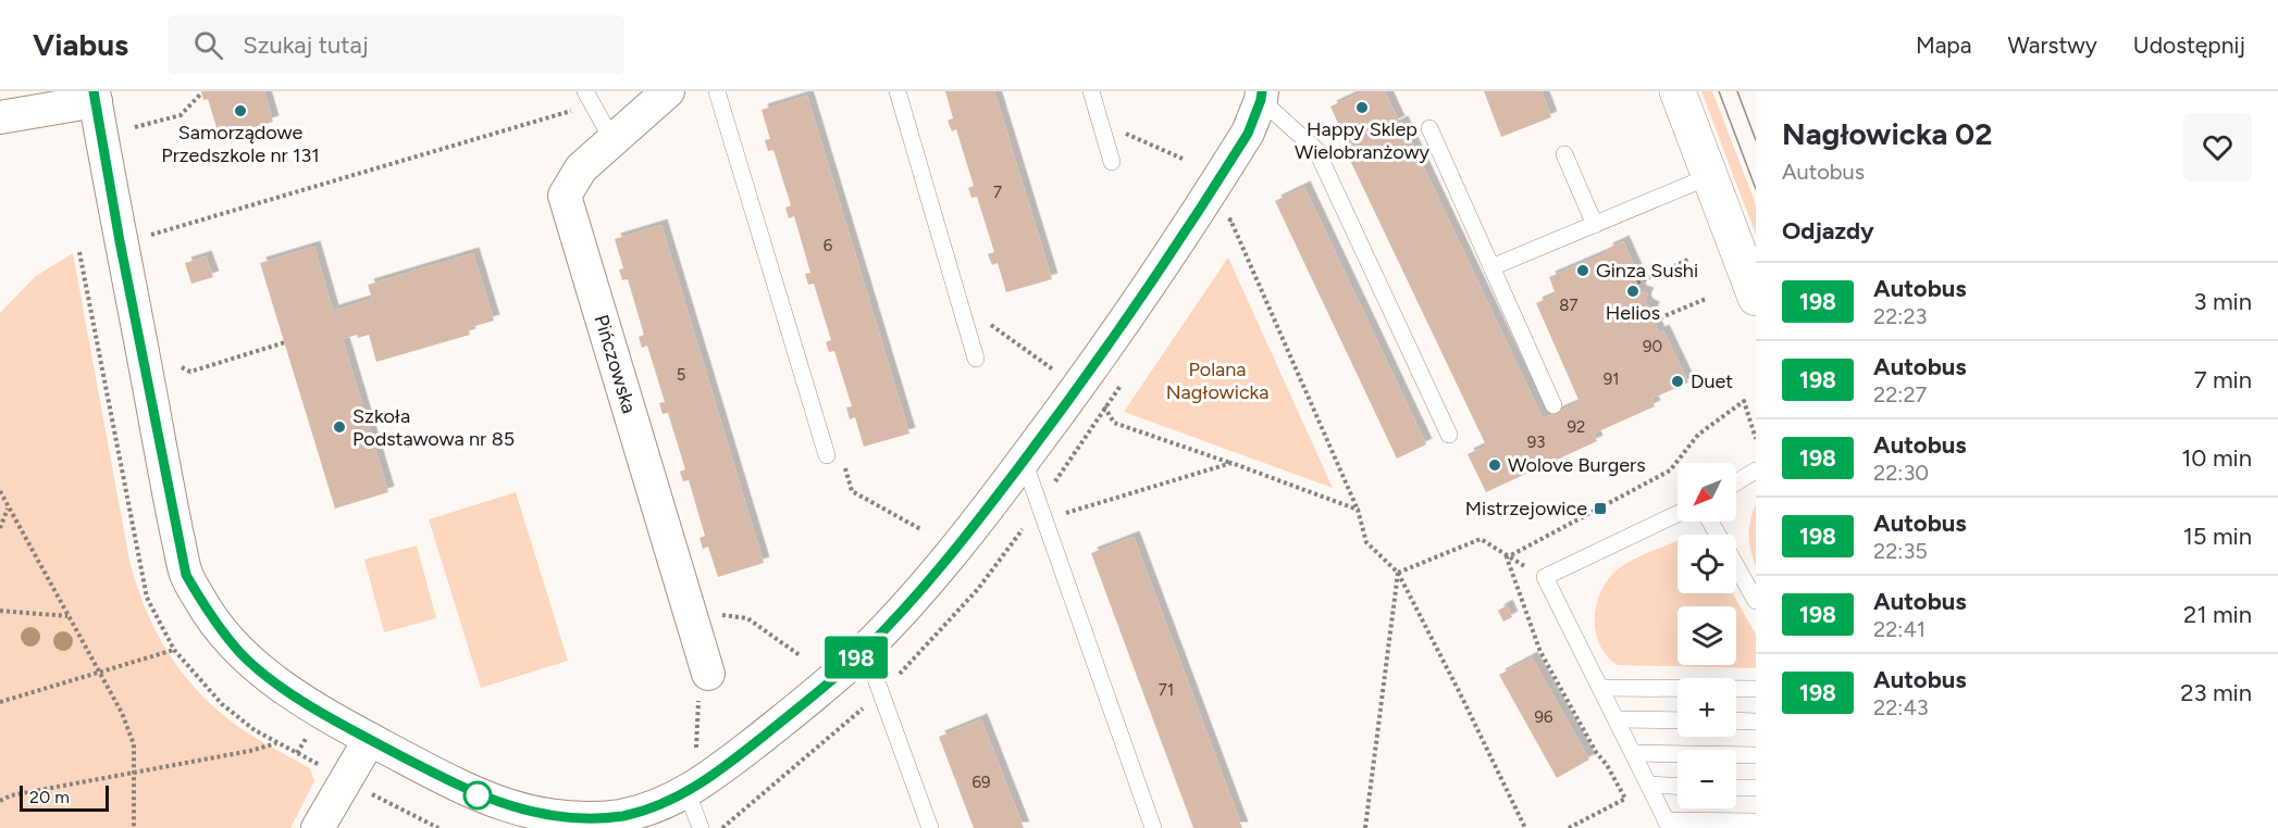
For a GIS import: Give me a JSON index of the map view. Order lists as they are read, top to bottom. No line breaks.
{"streets":{"street":["Pińczowska"]},"parks":["Polana Nagłowicka"],"places":{"other":["Happy Sklep Wielobranżowy","Samorządowe Przedszkole nr 131","Ginza Sushi","Helios","Duet","Szkoła Podstawowa nr 85","Wolove Burgers"],"transit":["Mistrzejowice"]},"lines":["bus line 198"],"house_numbers":["7","6","87","90","5","91","92","93","71","96","69"],"scale_bar":"20 m","north":"bottom left","page":{"header":"Viabus","search":"Szukaj tutaj","nav":["Mapa","Warstwy","Udostępnij"],"on_map":"198","heading":[["Nagłowicka 02","Autobus"],"Odjazdy"],"list":[{"mark":"198","name":"Autobus","note":"22:23","value":"3 min"},{"mark":"198","name":"Autobus","note":"22:27","value":"7 min"},{"mark":"198","name":"Autobus","note":"22:30","value":"10 min"},{"mark":"198","name":"Autobus","note":"22:35","value":"15 min"},{"mark":"198","name":"Autobus","note":"22:41","value":"21 min"},{"mark":"198","name":"Autobus","note":"22:43","value":"23 min"}],"map_buttons":["+","−"],"scale":"20 m"}}
